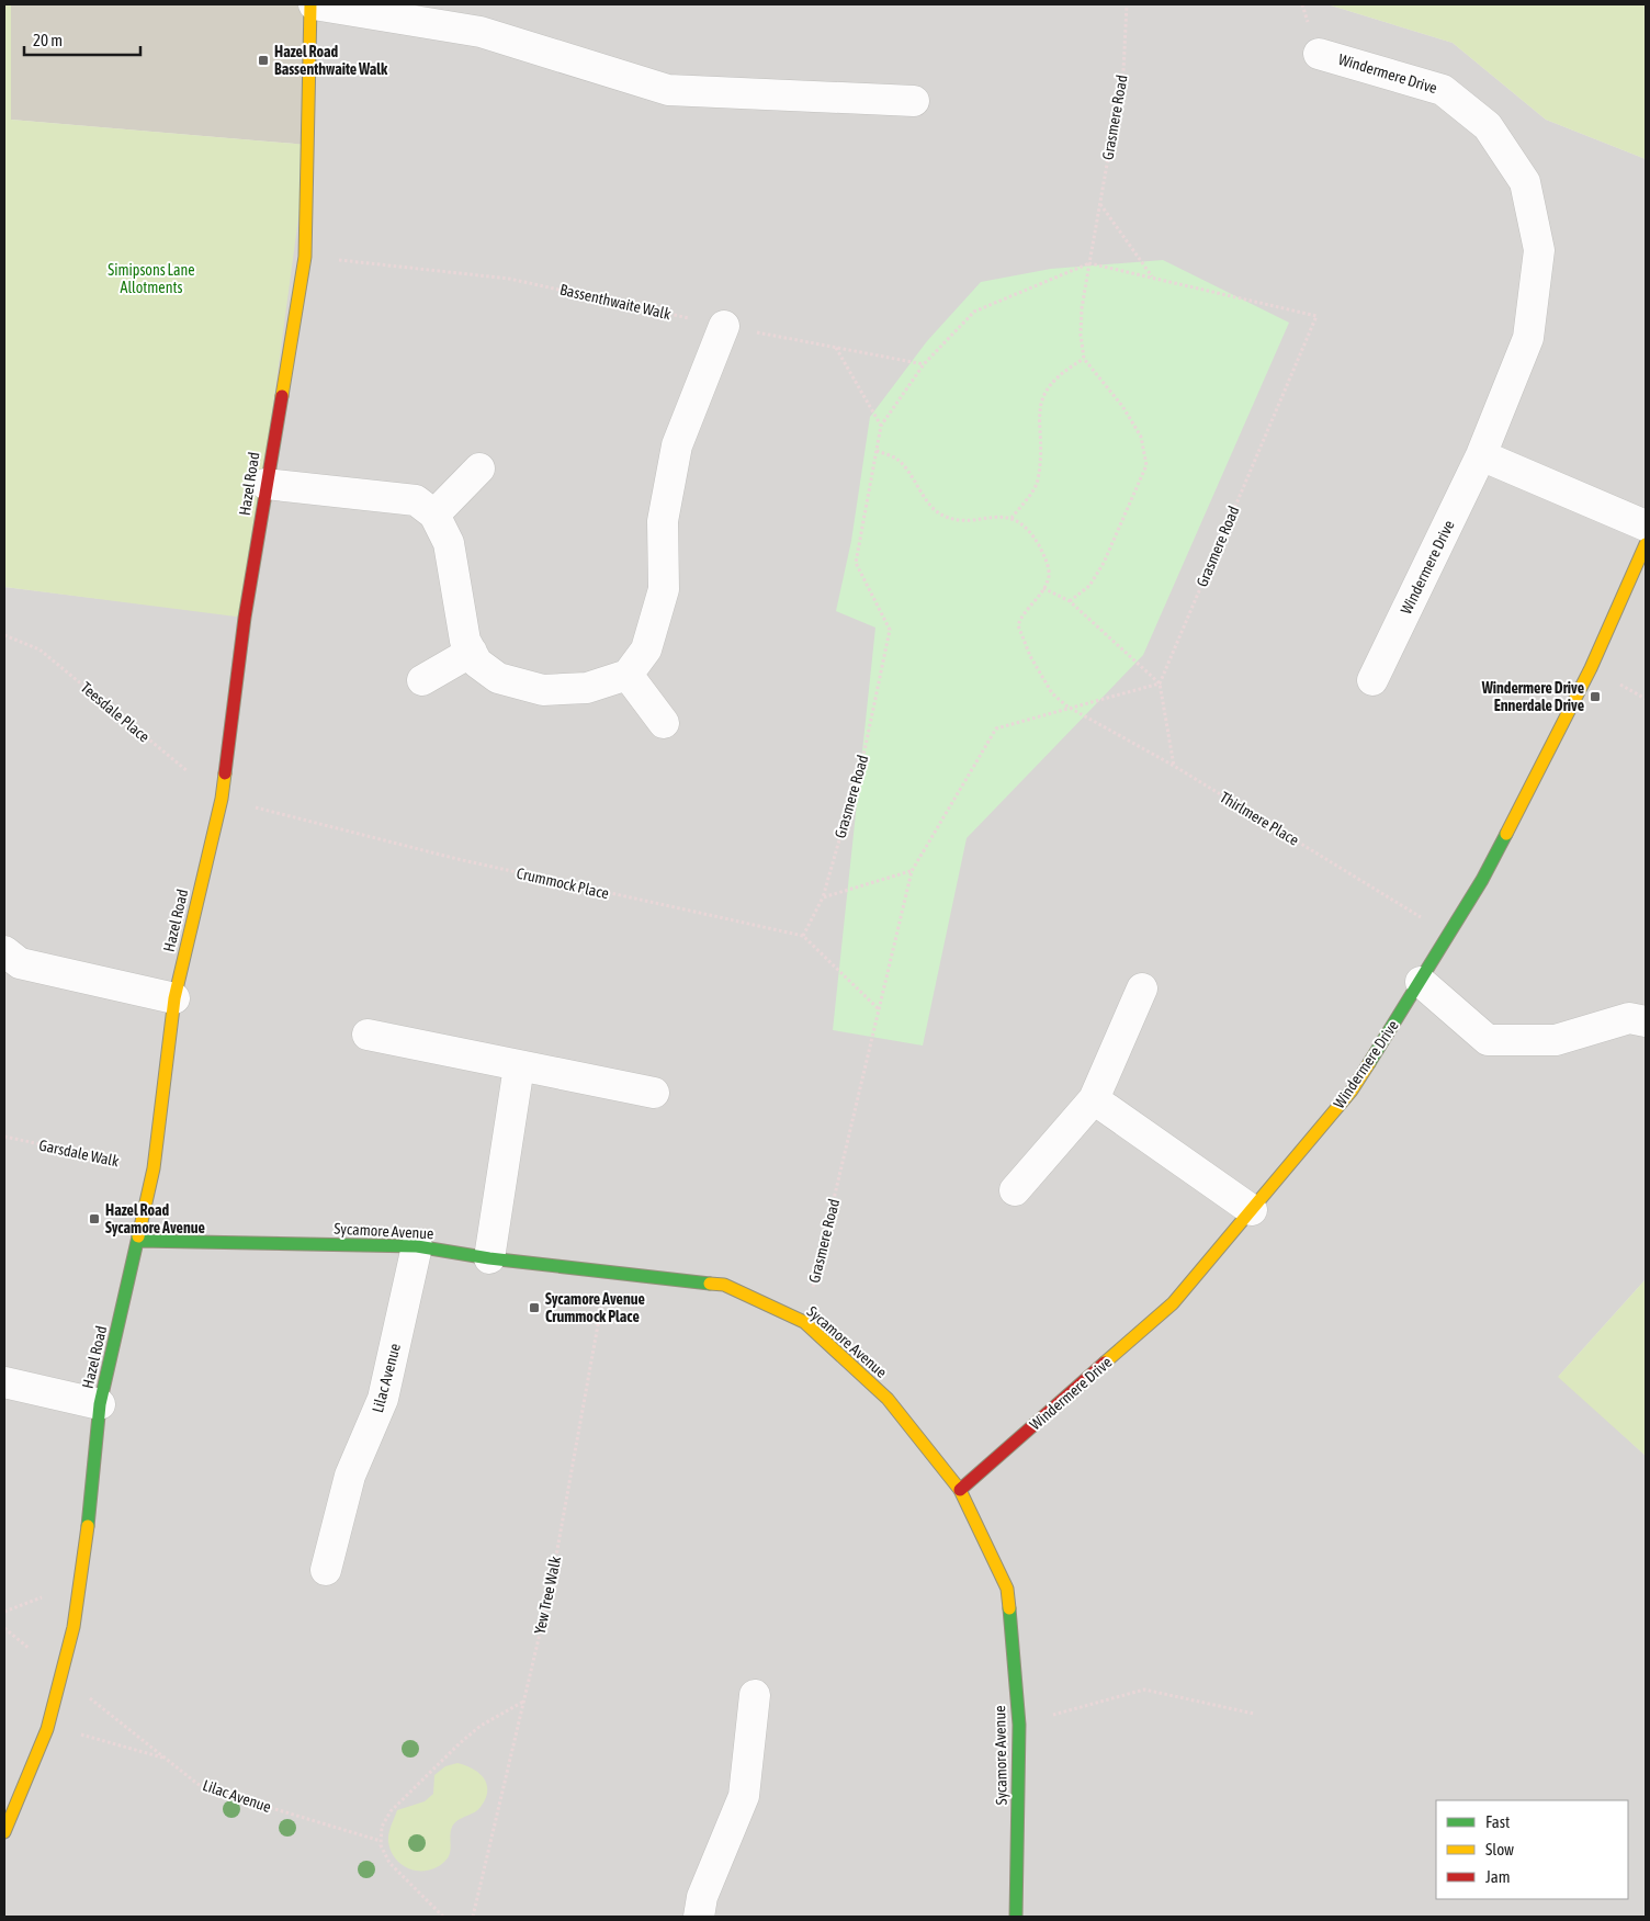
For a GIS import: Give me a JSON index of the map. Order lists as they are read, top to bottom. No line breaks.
{"streets":{"street":["Windermere Drive","Hazel Road","Sycamore Avenue","Lilac Avenue"],"path":["Grasmere Road","Bassenthwaite Walk","Teesdale Place","Thirlmere Place","Crummock Place","Garsdale Walk","Yew Tree Walk"]},"crossings":[["Windermere Drive","Thirlmere Place"],["Windermere Drive","Sycamore Avenue"],["Grasmere Road","Bassenthwaite Walk"],["Grasmere Road","Thirlmere Place"],["Grasmere Road","Crummock Place"],["Grasmere Road","Sycamore Avenue"],["Bassenthwaite Walk","Hazel Road"],["Hazel Road","Teesdale Place"],["Hazel Road","Crummock Place"],["Hazel Road","Garsdale Walk"],["Hazel Road","Sycamore Avenue"],["Hazel Road","Lilac Avenue"],["Teesdale Place","Crummock Place"],["Sycamore Avenue","Lilac Avenue"],["Sycamore Avenue","Yew Tree Walk"]],"parks":["Simipsons Lane Allotments"],"places":{"transit":["Hazel Road Bassenthwaite Walk","Windermere Drive Ennerdale Drive","Hazel Road Sycamore Avenue","Sycamore Avenue Crummock Place"]},"legend":["Fast","Slow","Jam"],"scale_bar":"20 m"}
